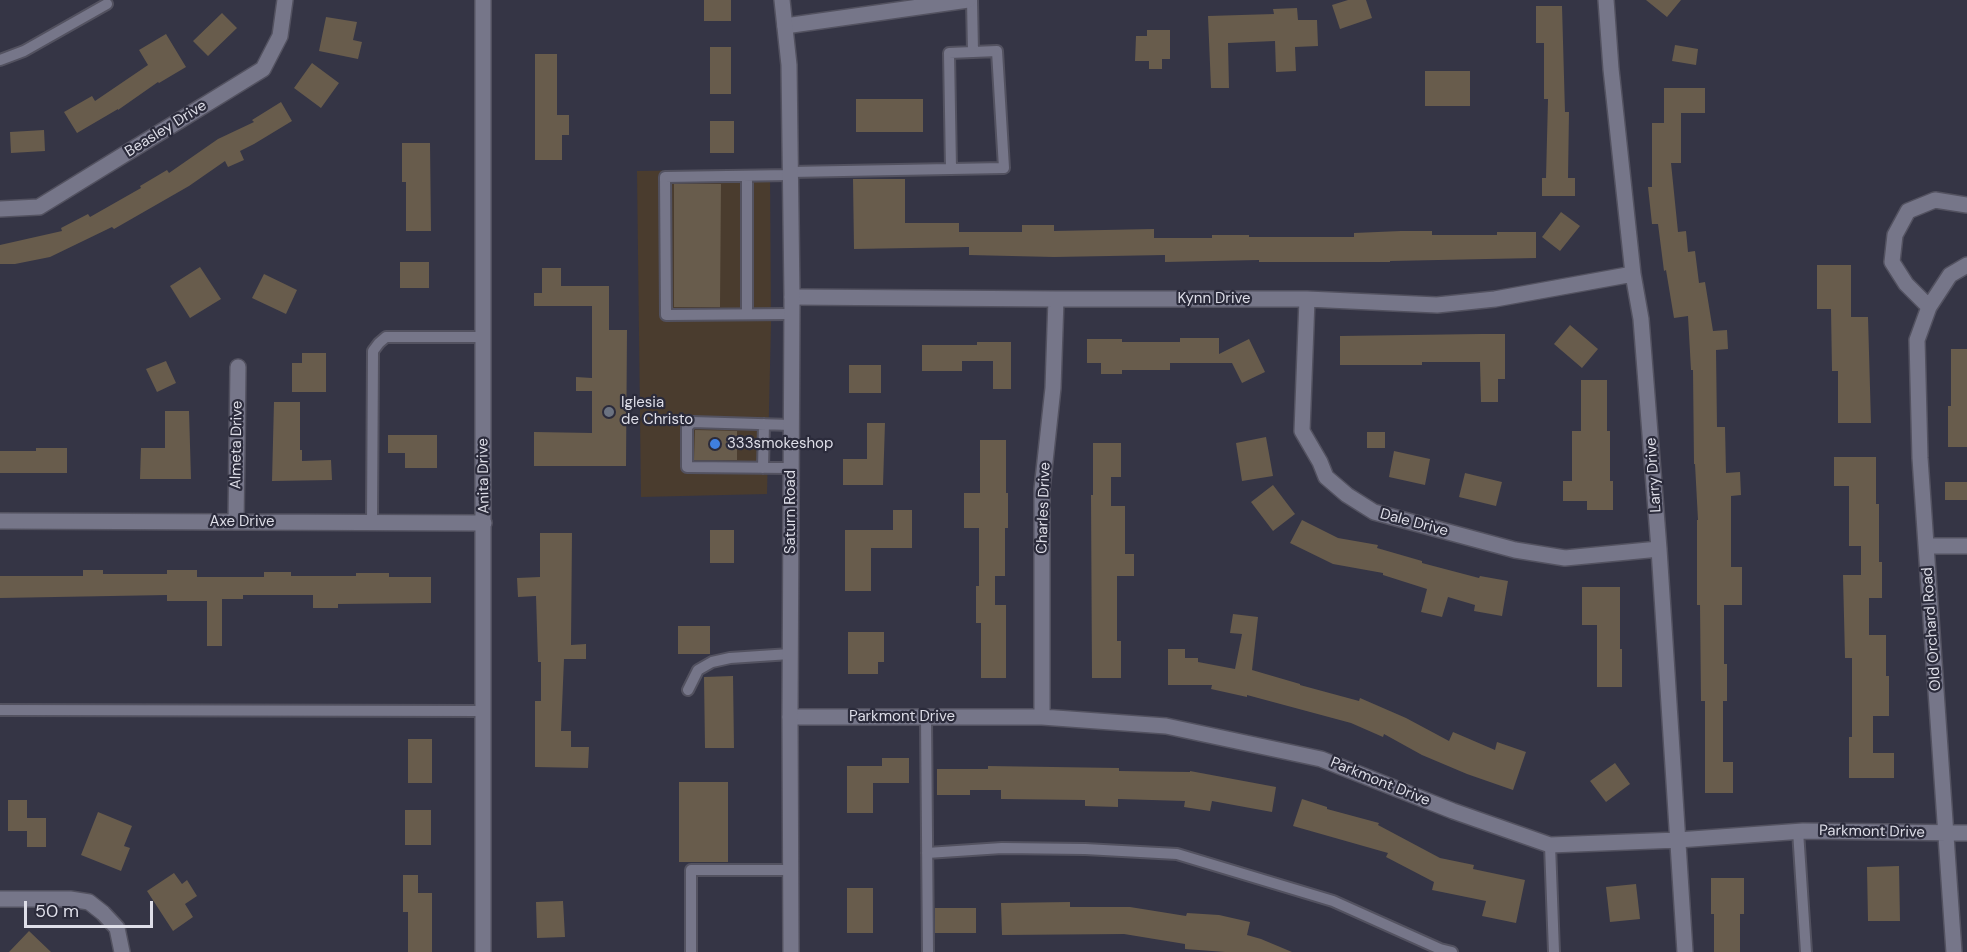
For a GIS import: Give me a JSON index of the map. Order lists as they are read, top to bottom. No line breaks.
{"streets":{"street":["Beasley Drive","Kynn Drive","Almeta Drive","Larry Drive","Anita Drive","Charles Drive","Saturn Road","Axe Drive","Dale Drive","Old Orchard Road","Parkmont Drive"]},"crossings":[["Kynn Drive","Larry Drive"],["Kynn Drive","Charles Drive"],["Kynn Drive","Saturn Road"],["Kynn Drive","Dale Drive"],["Almeta Drive","Axe Drive"],["Larry Drive","Dale Drive"],["Larry Drive","Parkmont Drive"],["Anita Drive","Axe Drive"],["Charles Drive","Parkmont Drive"],["Saturn Road","Parkmont Drive"],["Old Orchard Road","Parkmont Drive"]],"places":["Iglesia de Christo","333smokeshop"],"scale_bar":"50 m"}
